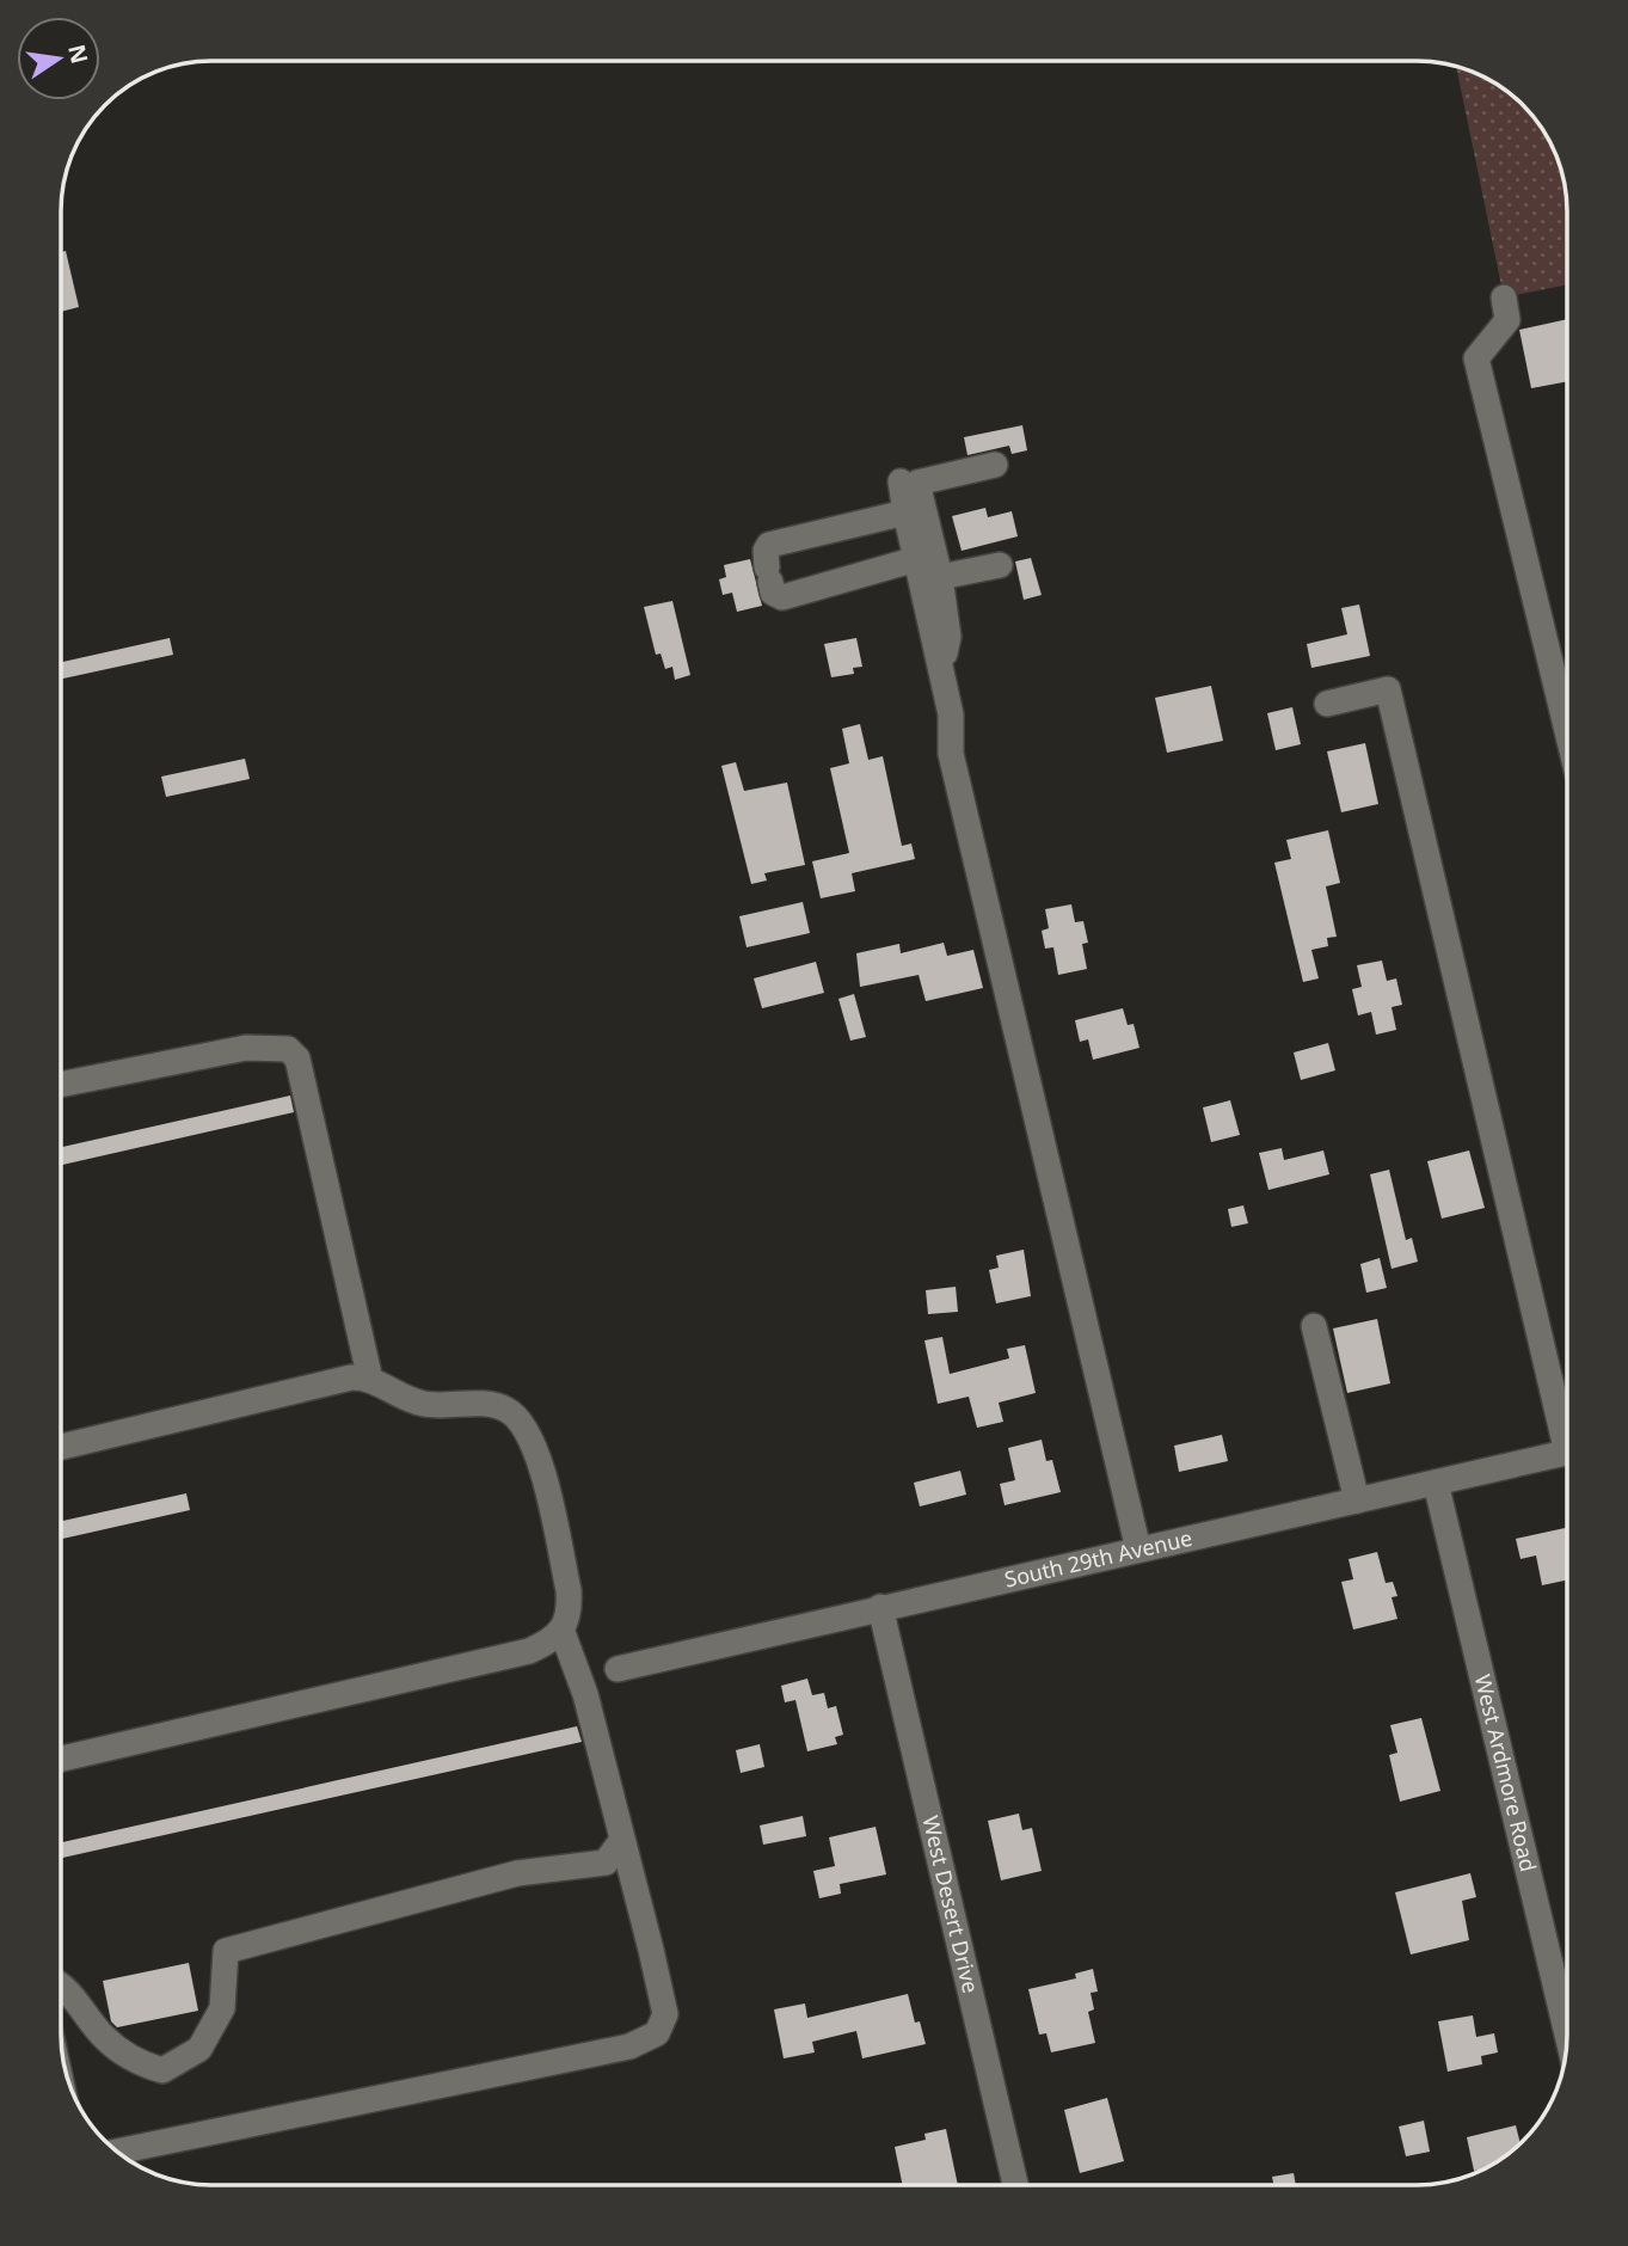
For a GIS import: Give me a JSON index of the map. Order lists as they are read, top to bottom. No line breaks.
{"streets":{"street":["South 29th Avenue","West Ardmore Road","West Desert Drive"]},"crossings":[["South 29th Avenue","West Ardmore Road"],["South 29th Avenue","West Desert Drive"]],"north":"right"}
